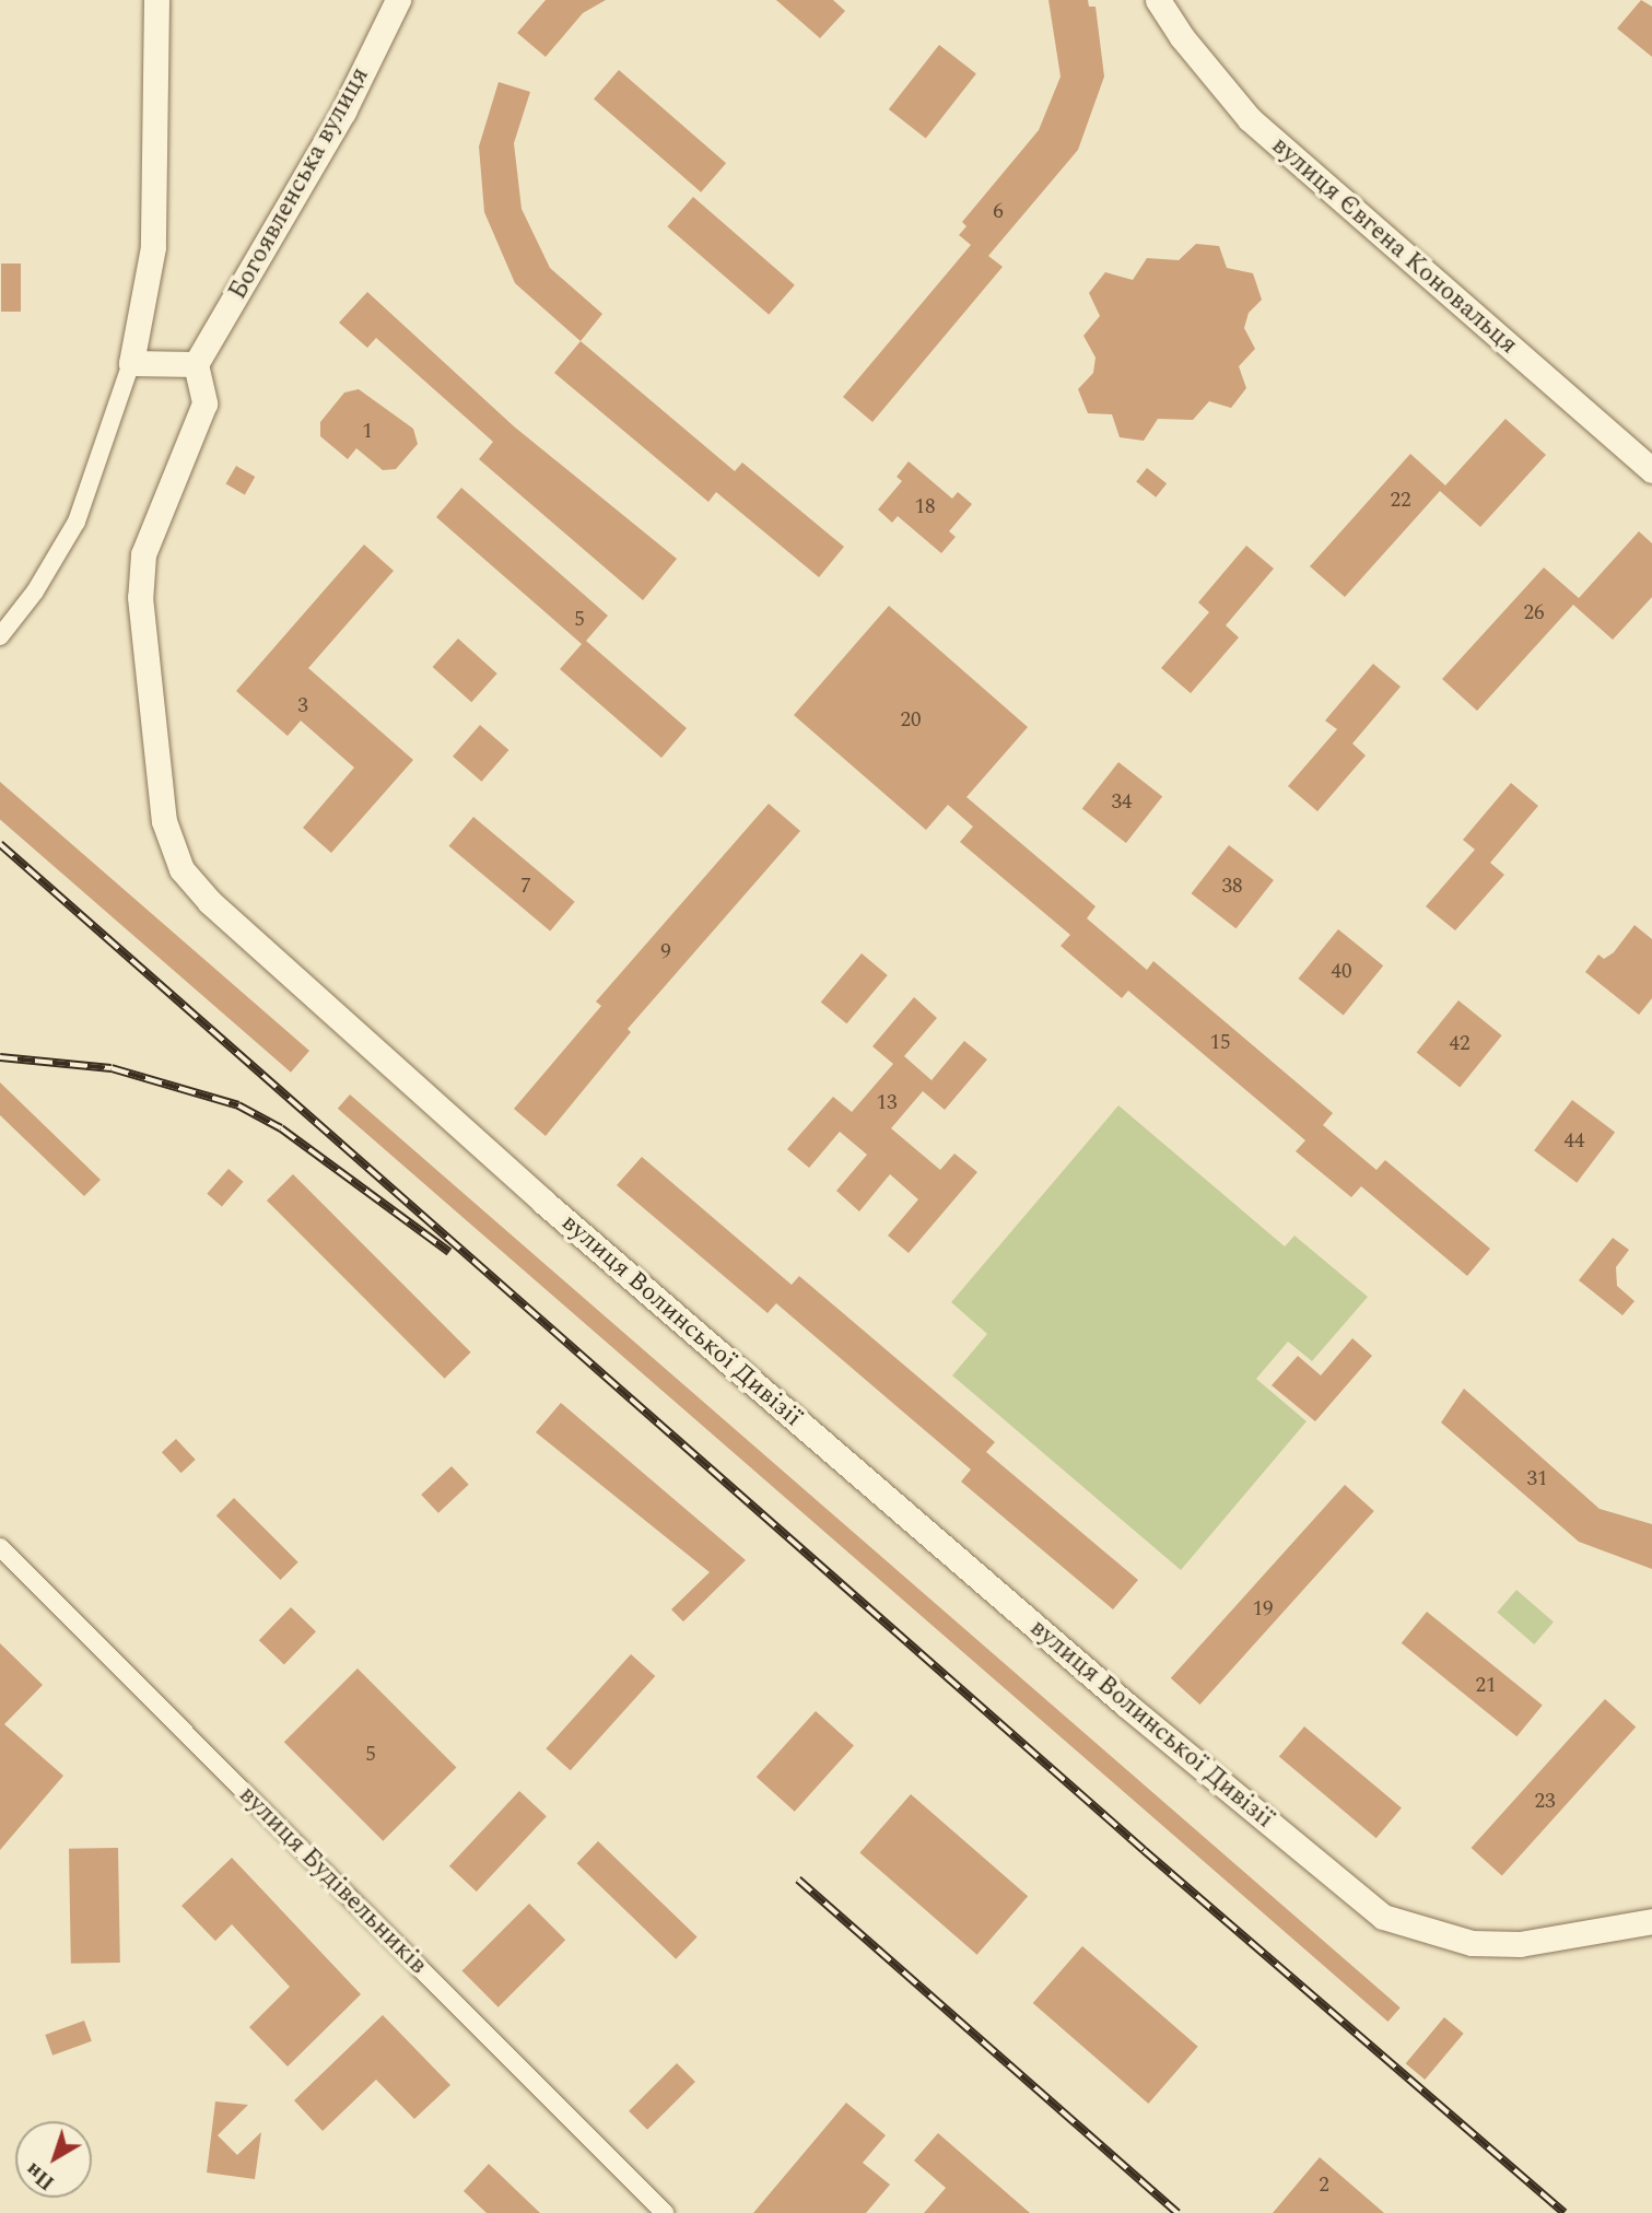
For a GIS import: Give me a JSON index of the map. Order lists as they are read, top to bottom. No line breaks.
{"streets":{"street":["Богоявленська вулиця","вулиця Євгена Коновальця","вулиця Волинської Дивізії","вулиця Будівельників"]},"crossings":[["Богоявленська вулиця","вулиця Волинської Дивізії"]],"house_numbers":["6","1","22","18","26","5","3","20","34","7","38","9","40","15","42","13","44","31","19","21","5","23","2"],"north":"bottom left"}
